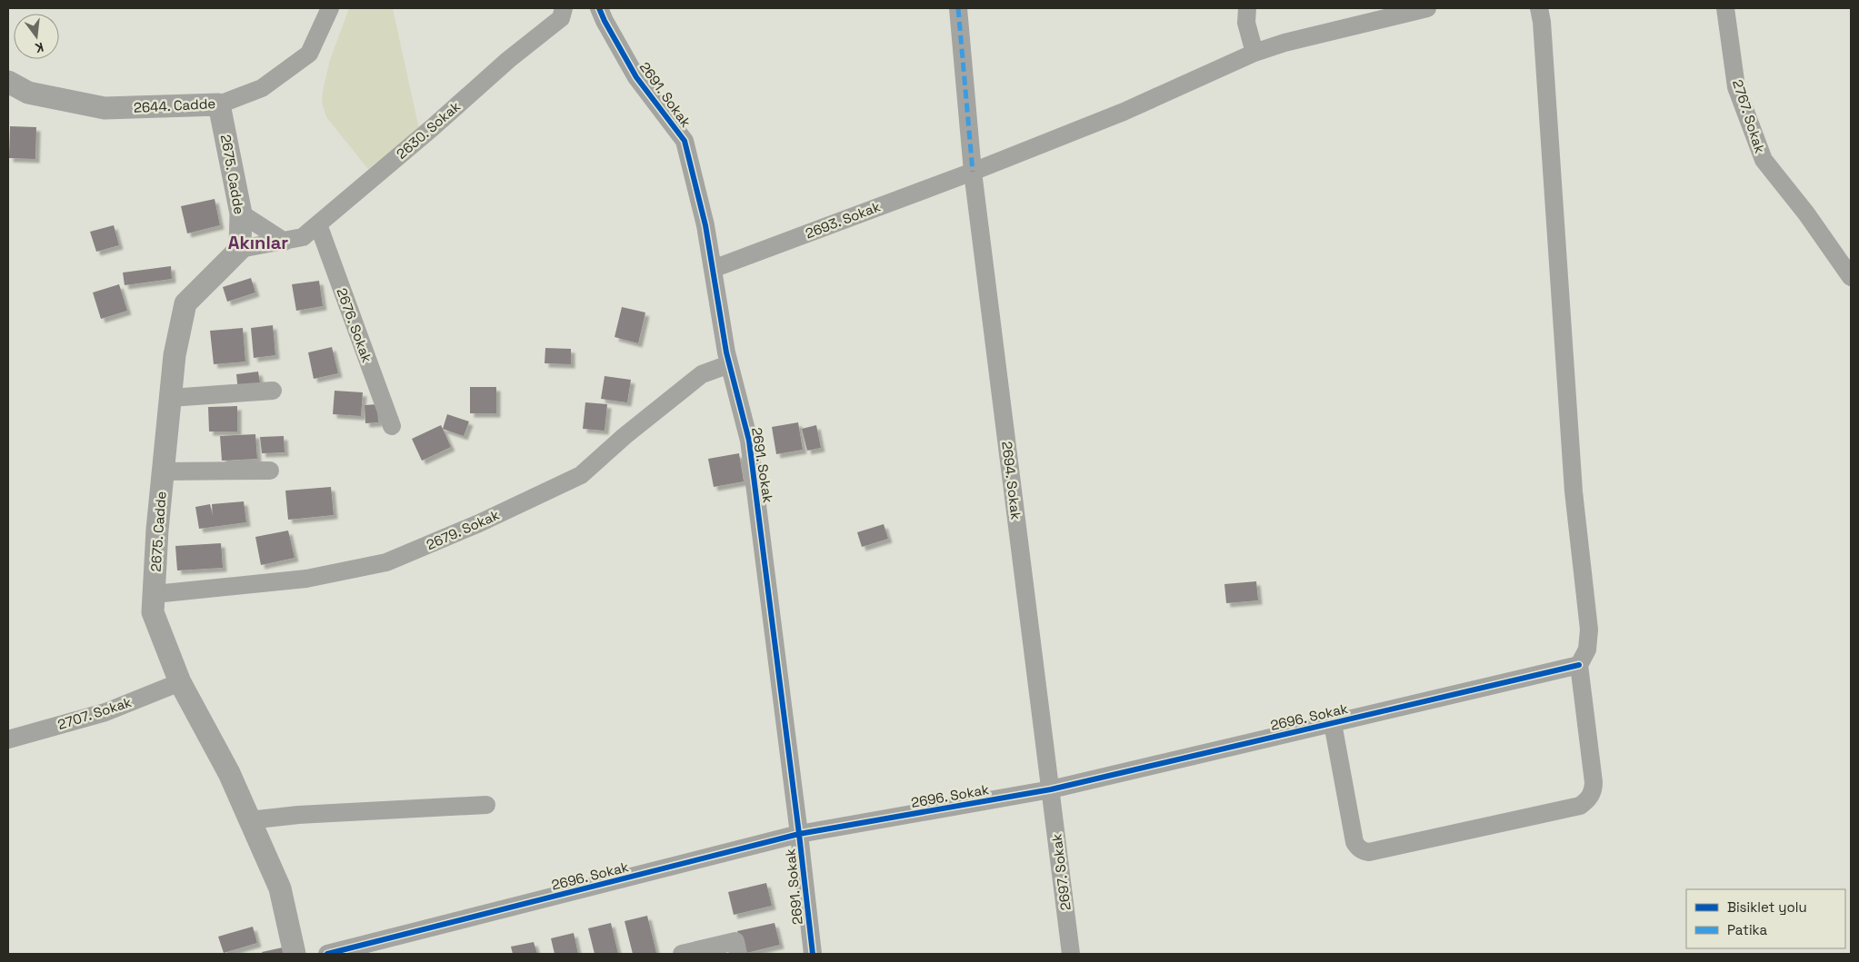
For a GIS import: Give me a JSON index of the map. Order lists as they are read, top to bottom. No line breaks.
{"streets":{"street":["2691. Sokak","2644. Cadde","2767. Sokak","2630. Sokak","2675. Cadde","2693. Sokak","2676. Sokak","2694. Sokak","2679. Sokak","2707. Sokak","2696. Sokak","2697. Sokak"]},"crossings":[["2691. Sokak","2693. Sokak"],["2691. Sokak","2679. Sokak"],["2691. Sokak","2696. Sokak"],["2644. Cadde","2675. Cadde"],["2630. Sokak","2675. Cadde"],["2630. Sokak","2676. Sokak"],["2675. Cadde","2679. Sokak"],["2675. Cadde","2707. Sokak"],["2693. Sokak","2694. Sokak"],["2694. Sokak","2696. Sokak"],["2694. Sokak","2697. Sokak"],["2696. Sokak","2697. Sokak"]],"districts":["Akınlar"],"legend":["Bisiklet yolu","Patika"],"north":"bottom"}
